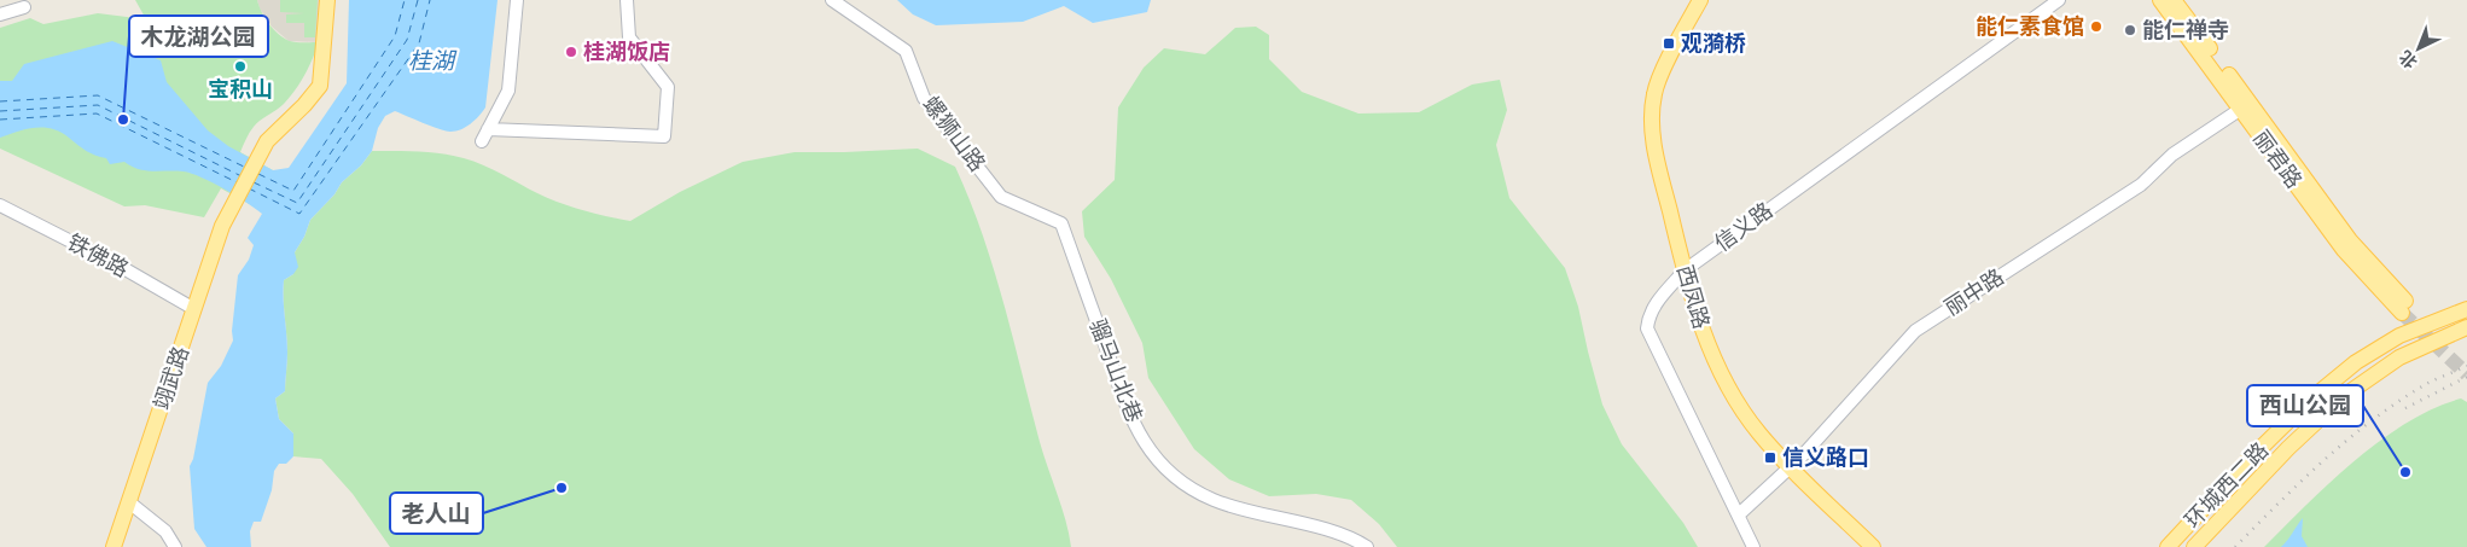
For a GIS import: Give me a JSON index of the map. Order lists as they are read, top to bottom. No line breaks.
{"streets":{"main road":["丽君路","西凤路","翊武路","环城西二路"],"street":["螺狮山路","信义路","铁佛路","丽中路","骝马山北巷"]},"crossings":[["螺狮山路","骝马山北巷"],["丽君路","丽中路"],["信义路","丽中路"],["信义路","西凤路"],["铁佛路","翊武路"],["丽中路","西凤路"]],"water":["桂湖"],"places":{"other":["能仁素食馆","能仁禅寺","桂湖饭店","宝积山","木龙湖公园","西山公园","老人山"],"transit":["观漪桥","信义路口"]},"north":"bottom left"}
